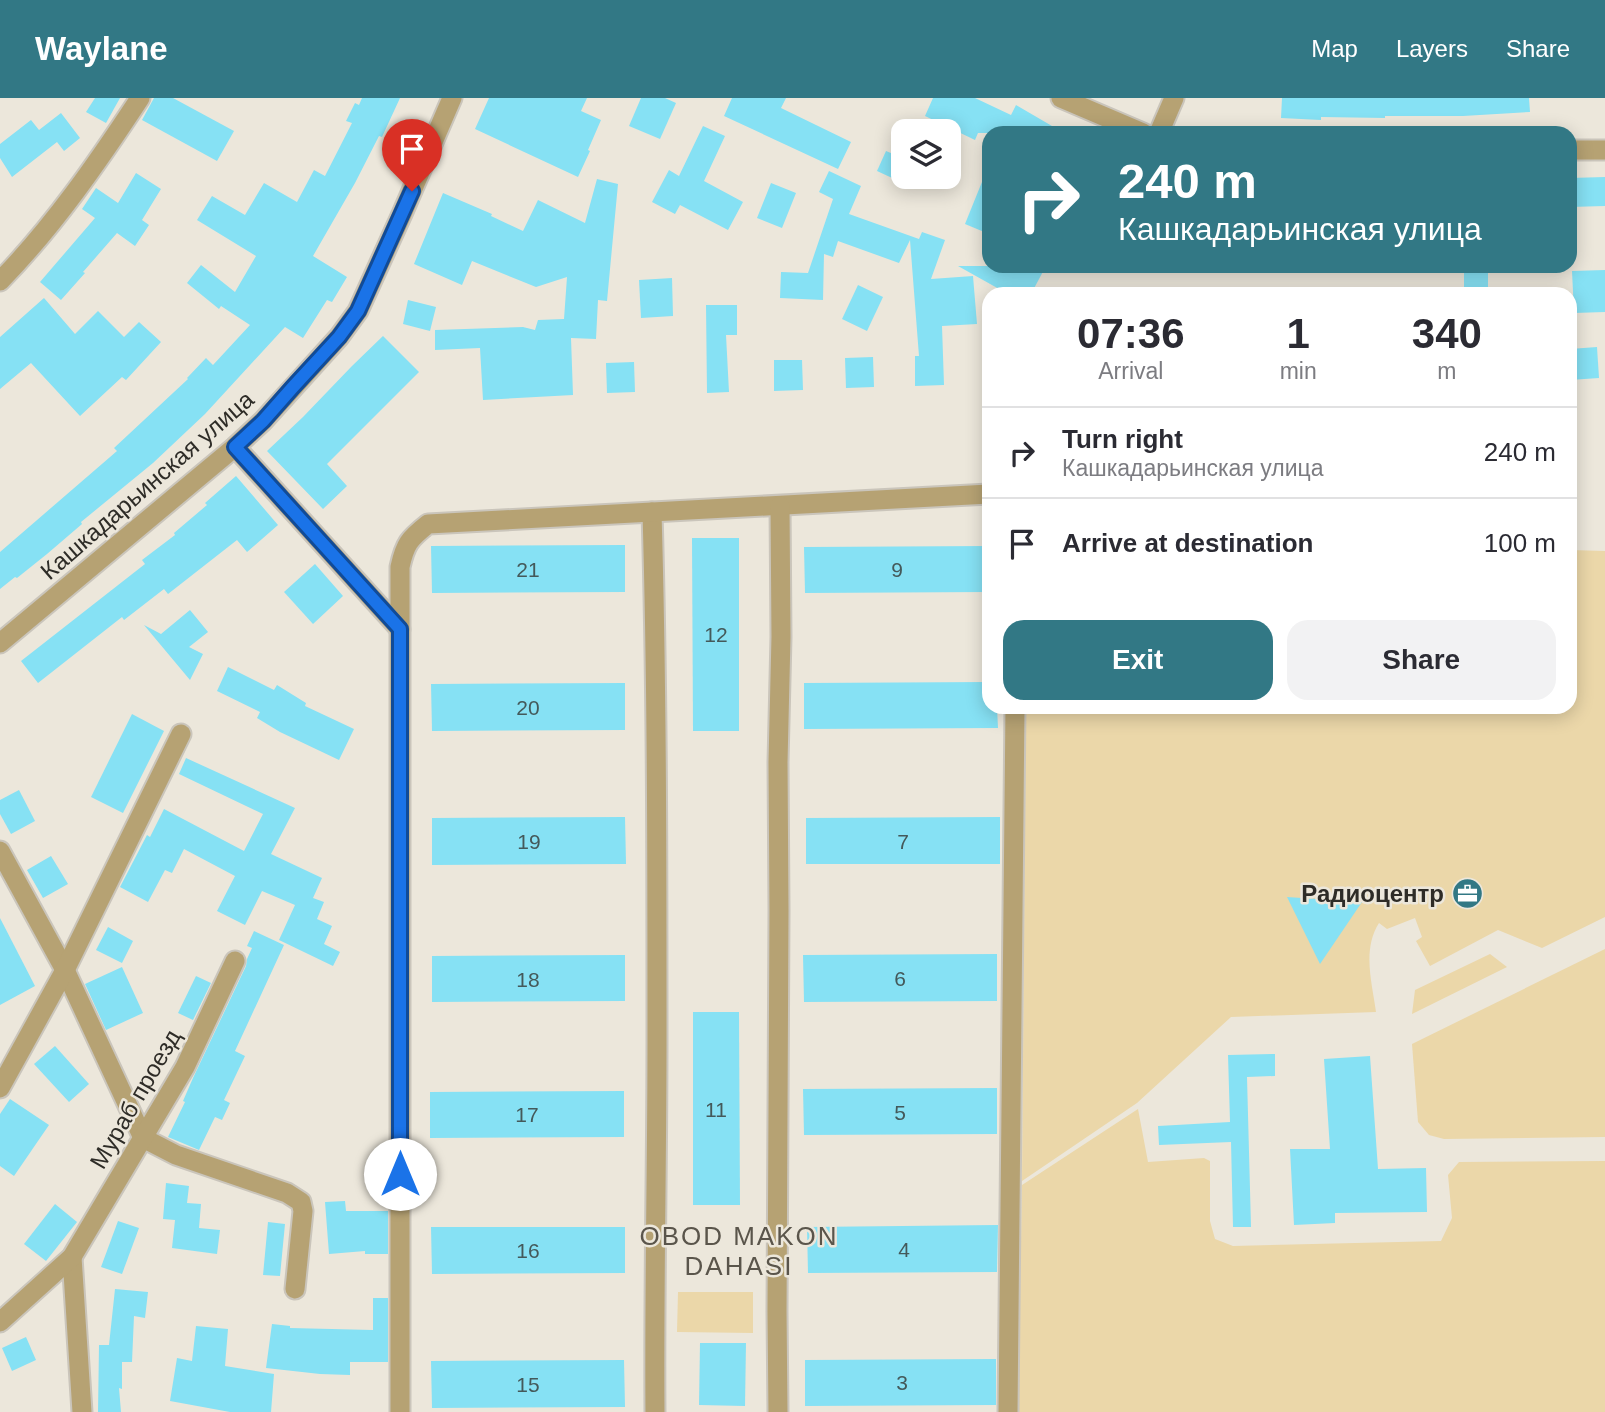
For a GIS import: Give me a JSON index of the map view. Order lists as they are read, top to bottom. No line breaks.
{"streets":{"street":["Кашкадарьинская улица","Мураб проезд"]},"districts":["OBOD MAKON DAHASI"],"places":{"office":["Радиоцентр"]},"house_numbers":["21","9","12","20","19","7","6","18","11","5","17","4","16","3","15"],"page":{"header":"Waylane","nav":["Map","Layers","Share"],"turn":["240 m","Кашкадарьинская улица"],"eta":["07:36","Arrival","1","min","340","m"],"list":[{"name":"Turn right","note":"Кашкадарьинская улица","value":"240 m"},{"name":"Arrive at destination","value":"100 m"}],"buttons":["Exit","Share"]}}
